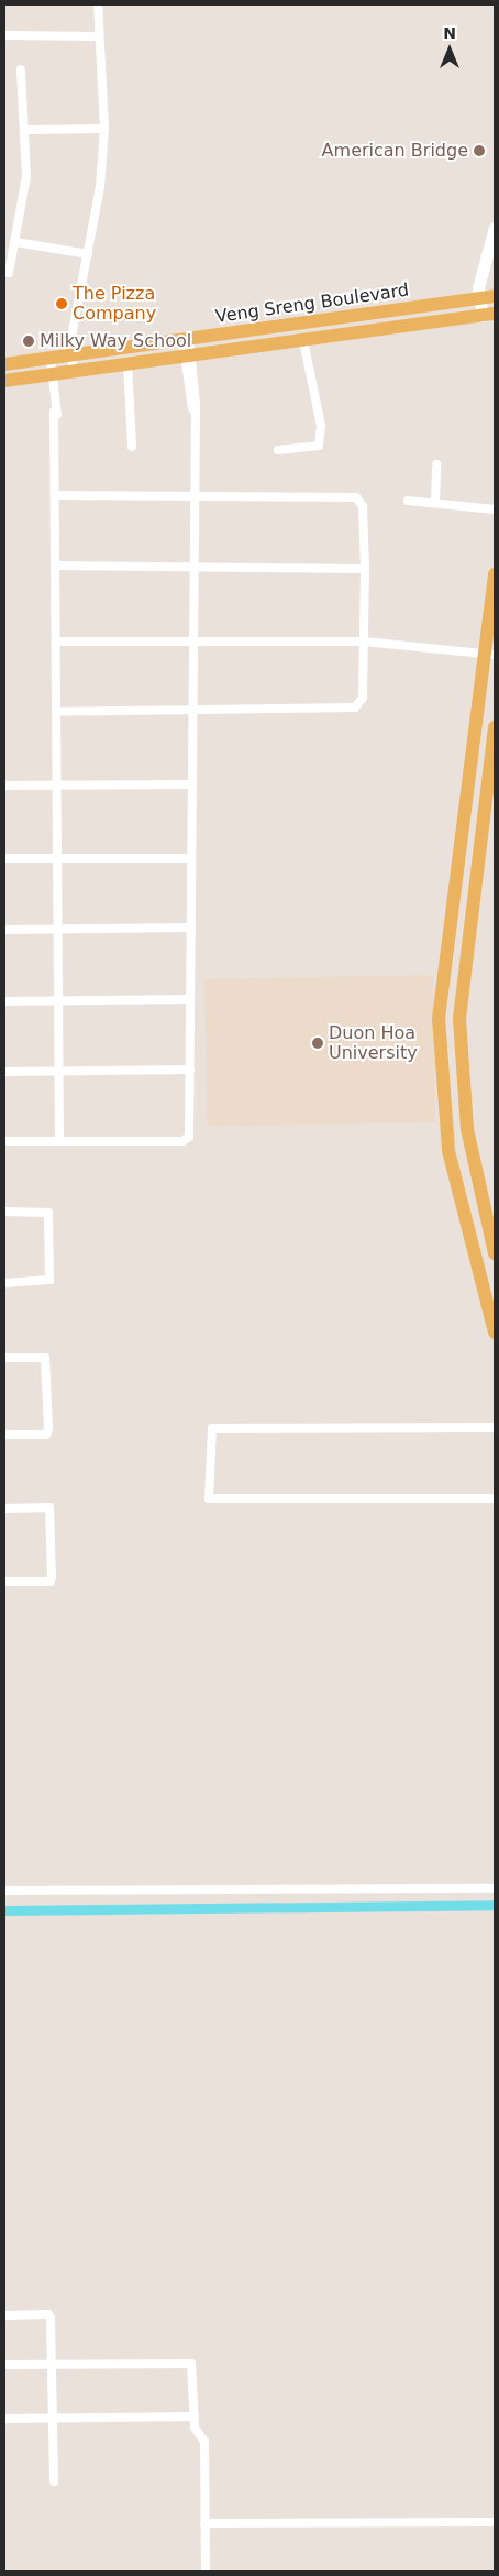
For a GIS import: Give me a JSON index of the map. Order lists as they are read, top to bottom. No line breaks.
{"streets":{"main road":["Veng Sreng Boulevard"]},"places":["American Bridge","The Pizza Company","Milky Way School","Duon Hoa University"],"north":"top"}
